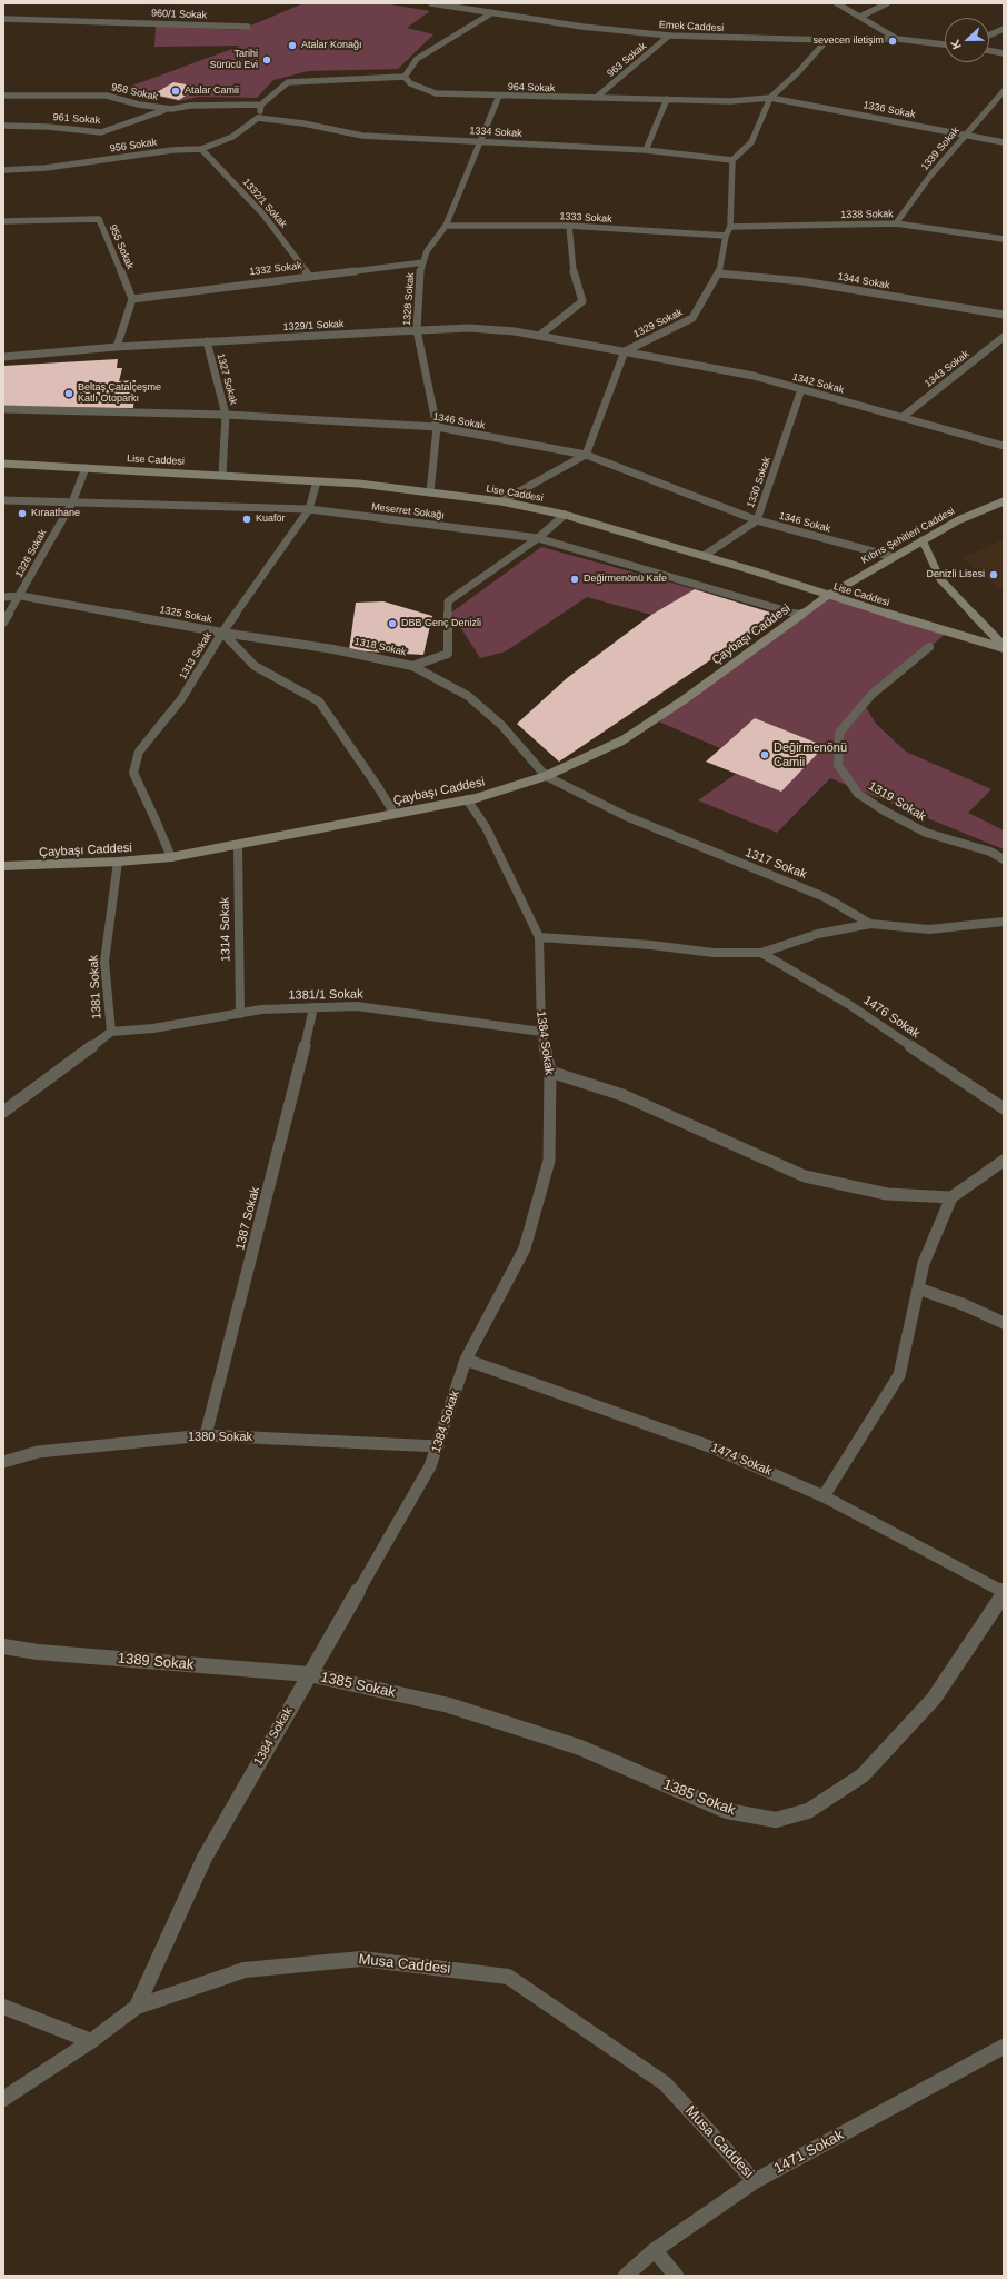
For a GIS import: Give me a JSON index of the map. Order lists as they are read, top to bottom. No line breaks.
{"streets":{"main road":["Lise Caddesi","Kıbrıs Şehitleri Caddesi","Çaybaşı Caddesi"],"street":["960/1 Sokak","Emek Caddesi","963 Sokak","964 Sokak","958 Sokak","1336 Sokak","961 Sokak","1334 Sokak","956 Sokak","1339 Sokak","1332/1 Sokak","1338 Sokak","1333 Sokak","955 Sokak","1332 Sokak","1344 Sokak","1328 Sokak","1329 Sokak","1329/1 Sokak","1343 Sokak","1327 Sokak","1342 Sokak","1346 Sokak","1330 Sokak","Meserret Sokağı","1326 Sokak","1325 Sokak","1318 Sokak","1313 Sokak","1319 Sokak","1317 Sokak","1314 Sokak","1381 Sokak","1381/1 Sokak","1476 Sokak","1384 Sokak","1387 Sokak","1380 Sokak","1474 Sokak","1389 Sokak","1385 Sokak","Musa Caddesi","1471 Sokak"]},"crossings":[["Emek Caddesi","963 Sokak"],["963 Sokak","964 Sokak"],["964 Sokak","1336 Sokak"],["964 Sokak","1328 Sokak"],["958 Sokak","961 Sokak"],["1336 Sokak","1339 Sokak"],["1334 Sokak","956 Sokak"],["1334 Sokak","1328 Sokak"],["1334 Sokak","1329 Sokak"],["956 Sokak","1332/1 Sokak"],["1339 Sokak","1338 Sokak"],["1332/1 Sokak","1332 Sokak"],["1338 Sokak","1329 Sokak"],["1333 Sokak","1328 Sokak"],["1333 Sokak","1329 Sokak"],["955 Sokak","1332 Sokak"],["1332 Sokak","1328 Sokak"],["1344 Sokak","1329 Sokak"],["1328 Sokak","1329/1 Sokak"],["1328 Sokak","1346 Sokak"],["1328 Sokak","Lise Caddesi"],["1329 Sokak","1329/1 Sokak"],["1329 Sokak","1342 Sokak"],["1329 Sokak","1346 Sokak"],["1329/1 Sokak","1327 Sokak"],["1329/1 Sokak","1342 Sokak"],["1343 Sokak","1342 Sokak"],["1327 Sokak","1346 Sokak"],["1327 Sokak","Lise Caddesi"],["1342 Sokak","1330 Sokak"],["1346 Sokak","1330 Sokak"],["1346 Sokak","Kıbrıs Şehitleri Caddesi"],["Lise Caddesi","1330 Sokak"],["Lise Caddesi","Kıbrıs Şehitleri Caddesi"],["Lise Caddesi","1326 Sokak"],["Lise Caddesi","Çaybaşı Caddesi"],["Lise Caddesi","1313 Sokak"],["Meserret Sokağı","1326 Sokak"],["Meserret Sokağı","Çaybaşı Caddesi"],["Meserret Sokağı","1313 Sokak"],["Kıbrıs Şehitleri Caddesi","Çaybaşı Caddesi"],["1326 Sokak","1325 Sokak"],["1325 Sokak","Çaybaşı Caddesi"],["1325 Sokak","1318 Sokak"],["1325 Sokak","1313 Sokak"],["Çaybaşı Caddesi","1318 Sokak"],["Çaybaşı Caddesi","1313 Sokak"],["Çaybaşı Caddesi","1317 Sokak"],["Çaybaşı Caddesi","1314 Sokak"],["Çaybaşı Caddesi","1381 Sokak"],["Çaybaşı Caddesi","1384 Sokak"],["1318 Sokak","1313 Sokak"],["1318 Sokak","1317 Sokak"],["1314 Sokak","1381/1 Sokak"],["1381 Sokak","1381/1 Sokak"],["1381/1 Sokak","1384 Sokak"],["1381/1 Sokak","1387 Sokak"],["1384 Sokak","1380 Sokak"],["1384 Sokak","1474 Sokak"],["1384 Sokak","1389 Sokak"],["1384 Sokak","1385 Sokak"],["1384 Sokak","Musa Caddesi"],["1387 Sokak","1380 Sokak"],["1474 Sokak","1385 Sokak"],["1389 Sokak","1385 Sokak"],["Musa Caddesi","1471 Sokak"]],"places":["sevecen iletişim","Atalar Konağı","Tarihi Sürücü Evi","Atalar Camii","Beltaş Çatalçeşme Katlı Otoparkı","Kıraathane","Kuaför","Denizli Lisesi","Değirmenönü Kafe","DBB Genç Denizli","Değirmenönü Camii"],"north":"left"}
